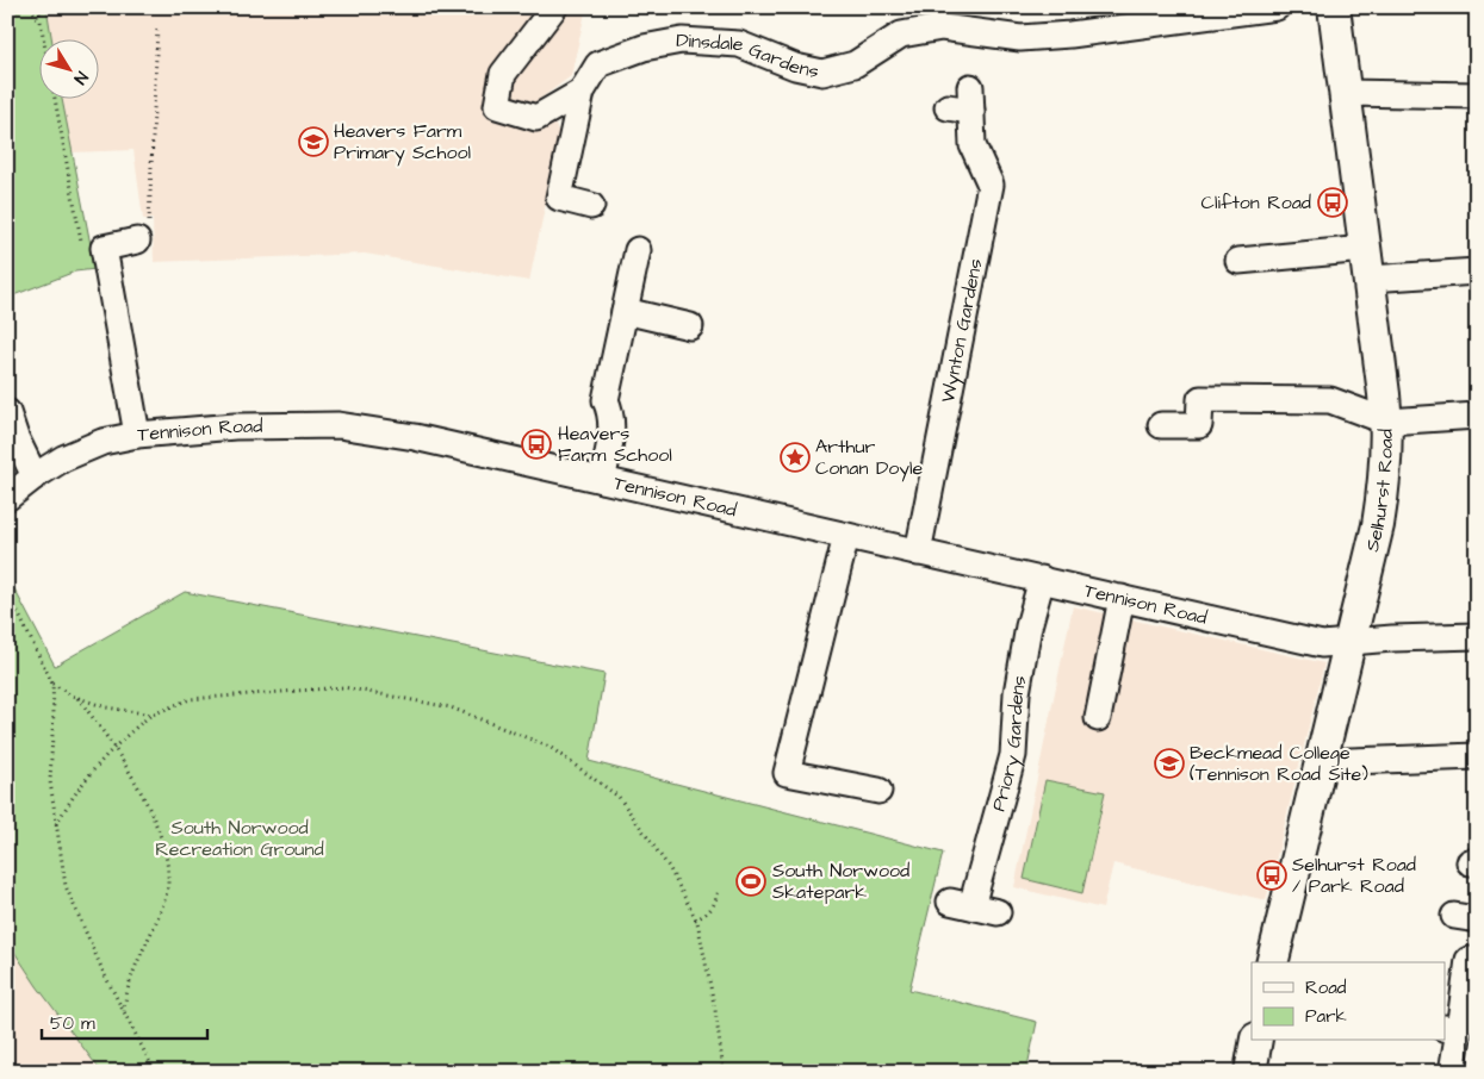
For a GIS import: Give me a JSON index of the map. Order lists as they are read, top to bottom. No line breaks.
{"streets":{"main road":["Selhurst Road"],"street":["Dinsdale Gardens","Wynton Gardens","Tennison Road","Priory Gardens"]},"crossings":[["Wynton Gardens","Tennison Road"],["Tennison Road","Selhurst Road"],["Tennison Road","Priory Gardens"]],"parks":["South Norwood Recreation Ground"],"places":{"school or university":["Heavers Farm Primary School","Beckmead College (Tennison Road Site)"],"bus stop":["Clifton Road","Heavers Farm School","Selhurst Road / Park Road"],"place":["Arthur Conan Doyle"],"sports":["South Norwood Skatepark"]},"legend":["Road","Park"],"scale_bar":"50 m","north":"bottom right"}
